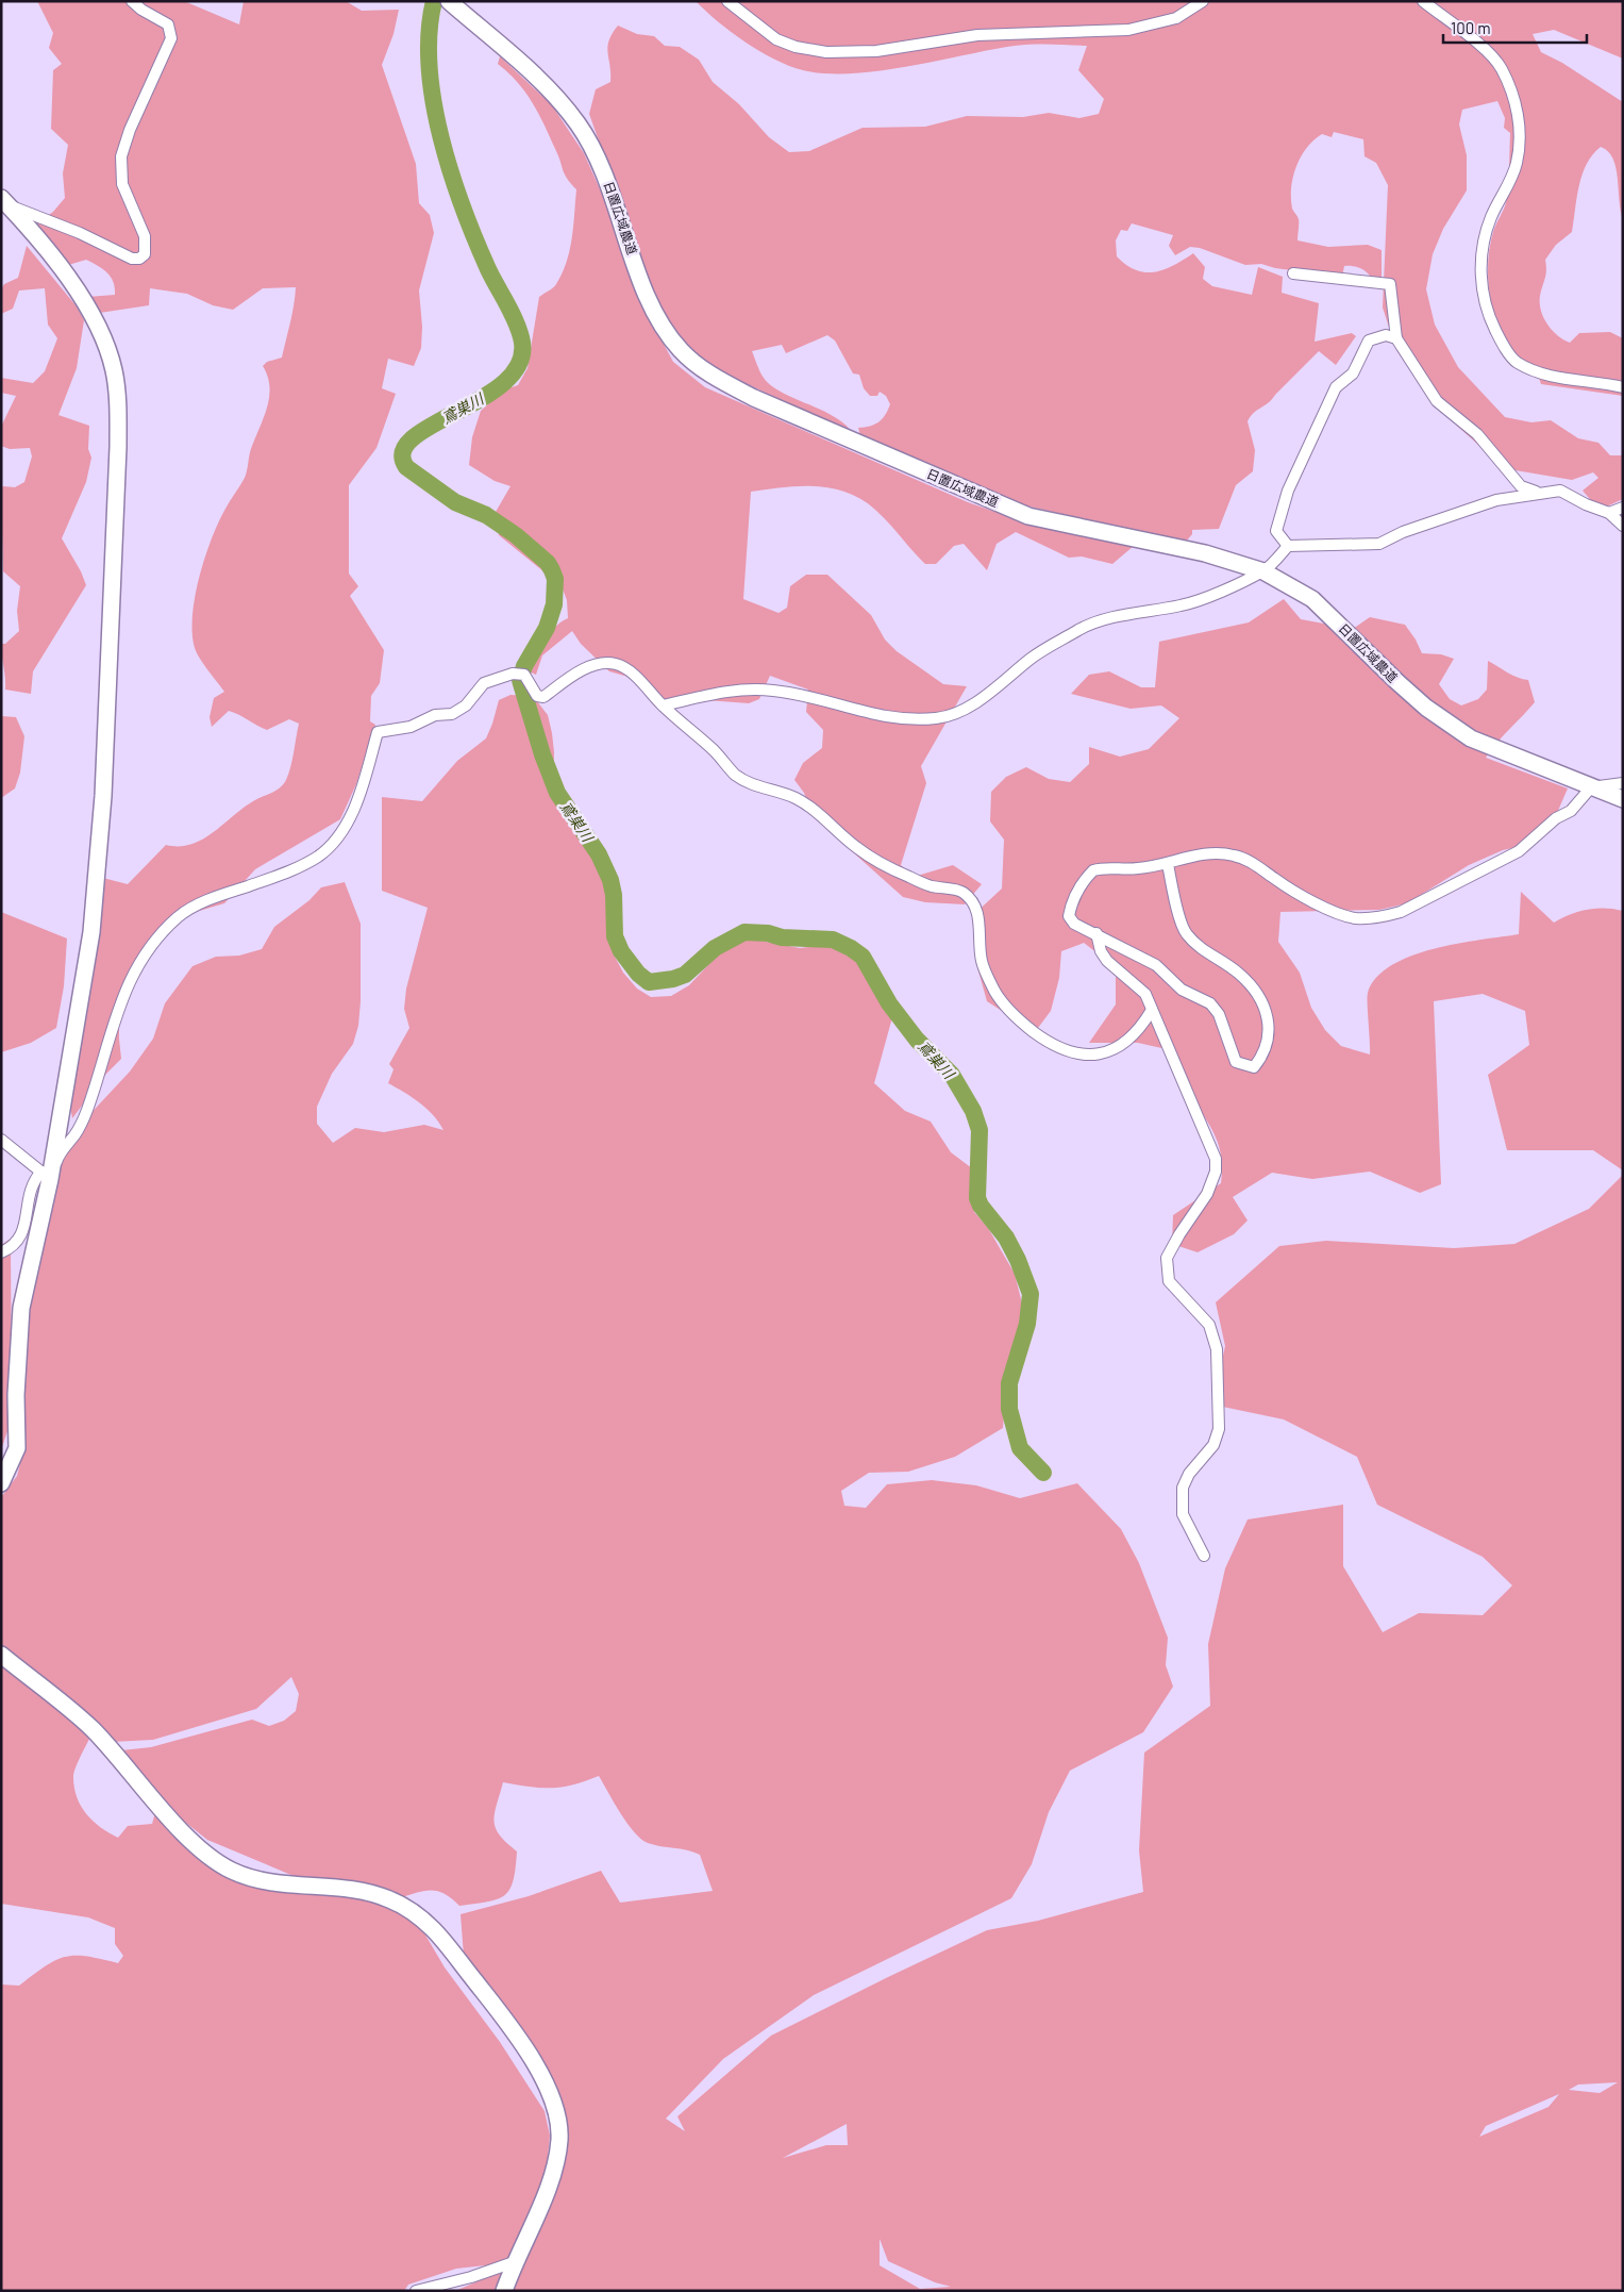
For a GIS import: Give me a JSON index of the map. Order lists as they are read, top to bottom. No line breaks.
{"streets":{"street":["日置広域農道"]},"water":["鳶巣川"],"scale_bar":"100 m"}
